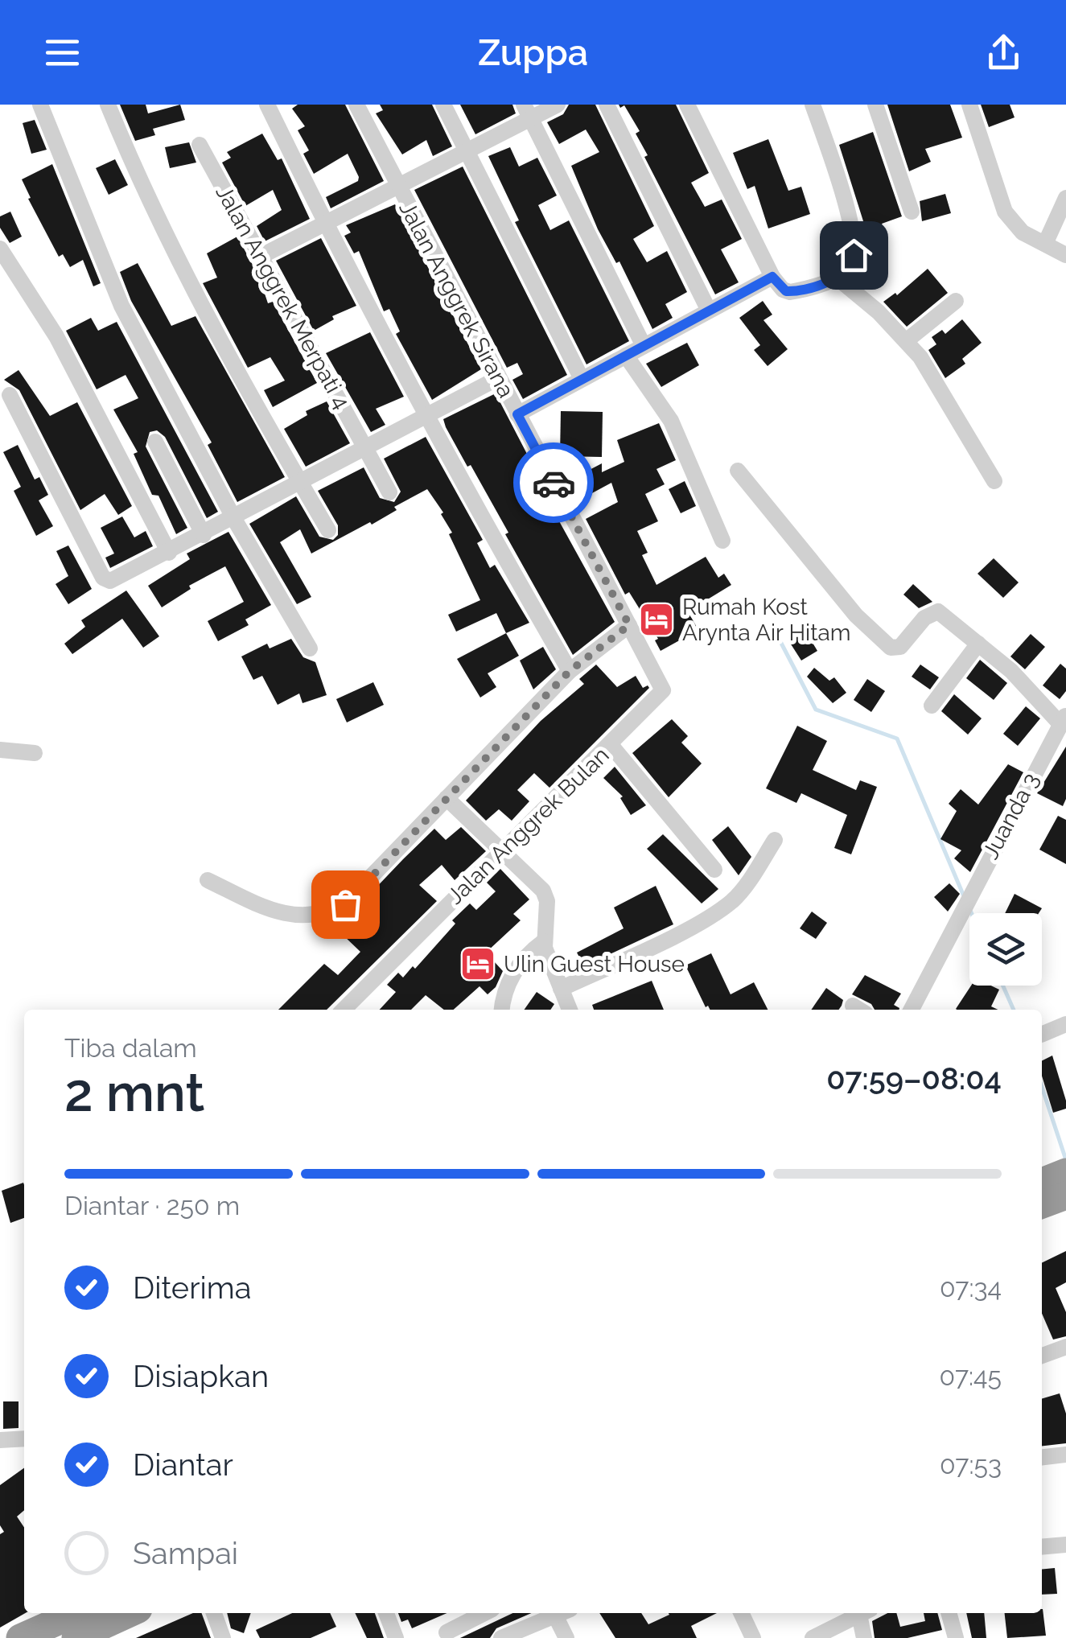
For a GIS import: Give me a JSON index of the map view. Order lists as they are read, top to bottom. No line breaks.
{"streets":{"street":["Jalan Anggrek Merpati 4","Jalan Anggrek Sirana","Juanda 3","Jalan Anggrek Bulan"]},"crossings":[["Jalan Anggrek Sirana","Jalan Anggrek Bulan"]],"places":{"hotel":["Rumah Kost Arynta Air Hitam","Ulin Guest House"]},"page":{"header":"Zuppa","heading":["2 mnt","Tiba dalam","07:59–08:04"],"bar":"Diantar · 250 m","list":[["Diterima","07:34"],["Disiapkan","07:45"],["Diantar","07:53"],"Sampai"]}}
